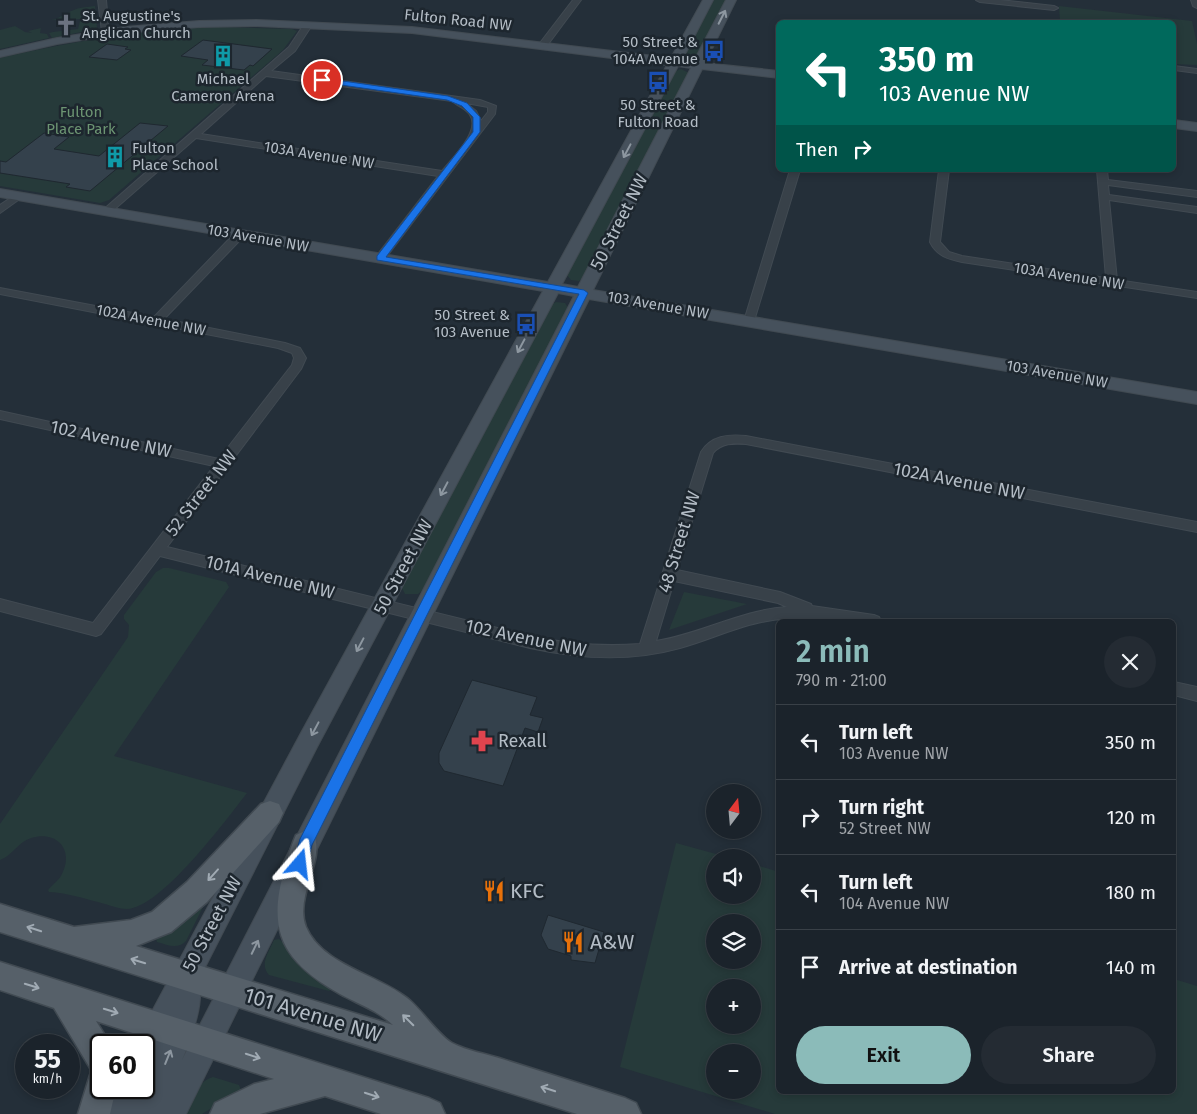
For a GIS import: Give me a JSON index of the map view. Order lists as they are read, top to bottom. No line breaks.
{"streets":{"main road":["Fulton Road NW","50 Street NW","103 Avenue NW","101 Avenue NW"],"street":["103A Avenue NW","102A Avenue NW","102 Avenue NW","52 Street NW","48 Street NW","101A Avenue NW"]},"crossings":[["Fulton Road NW","50 Street NW"],["50 Street NW","103 Avenue NW"],["50 Street NW","102 Avenue NW"],["50 Street NW","101A Avenue NW"],["50 Street NW","101 Avenue NW"],["102A Avenue NW","52 Street NW"],["102A Avenue NW","48 Street NW"],["102 Avenue NW","52 Street NW"],["102 Avenue NW","48 Street NW"],["102 Avenue NW","101A Avenue NW"],["52 Street NW","101A Avenue NW"]],"parks":["Fulton Place Park"],"places":{"church":["St. Augustine's Anglican Church"],"bus stop":["50 Street & 104A Avenue","50 Street & Fulton Road","50 Street & 103 Avenue"],"building":["Michael Cameron Arena","Fulton Place School"],"pharmacy":["Rexall"],"restaurant":["KFC","A&W"]},"north":"top","page":{"turn":["350 m","103 Avenue NW"],"then":"Then","heading":["2 min","790 m · 21:00"],"list":[{"name":"Turn left","note":"103 Avenue NW","value":"350 m"},{"name":"Turn right","note":"52 Street NW","value":"120 m"},{"name":"Turn left","note":"104 Avenue NW","value":"180 m"},{"name":"Arrive at destination","value":"140 m"}],"map_buttons":["+","−"],"buttons":["Exit","Share"],"speed":"55 km/h","limit":"60"}}
